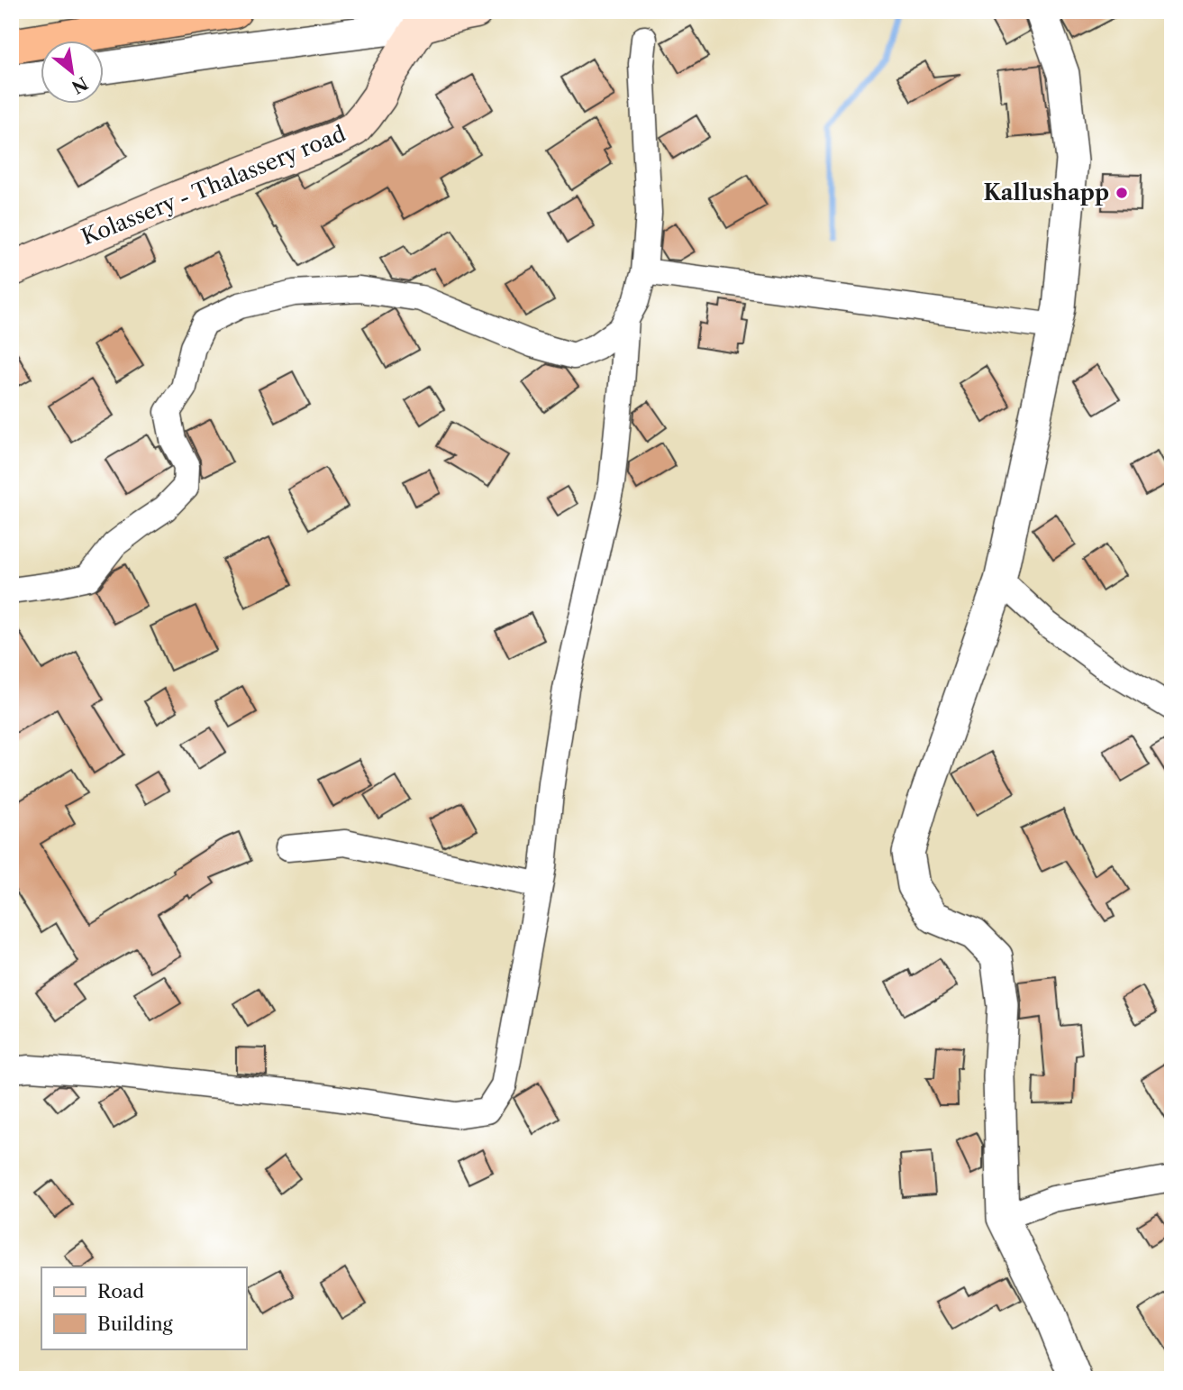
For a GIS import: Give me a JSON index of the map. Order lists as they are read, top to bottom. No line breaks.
{"streets":{"main road":["Kolassery - Thalassery road"]},"places":["Kallushapp"],"legend":["Road","Building"],"north":"bottom right"}
